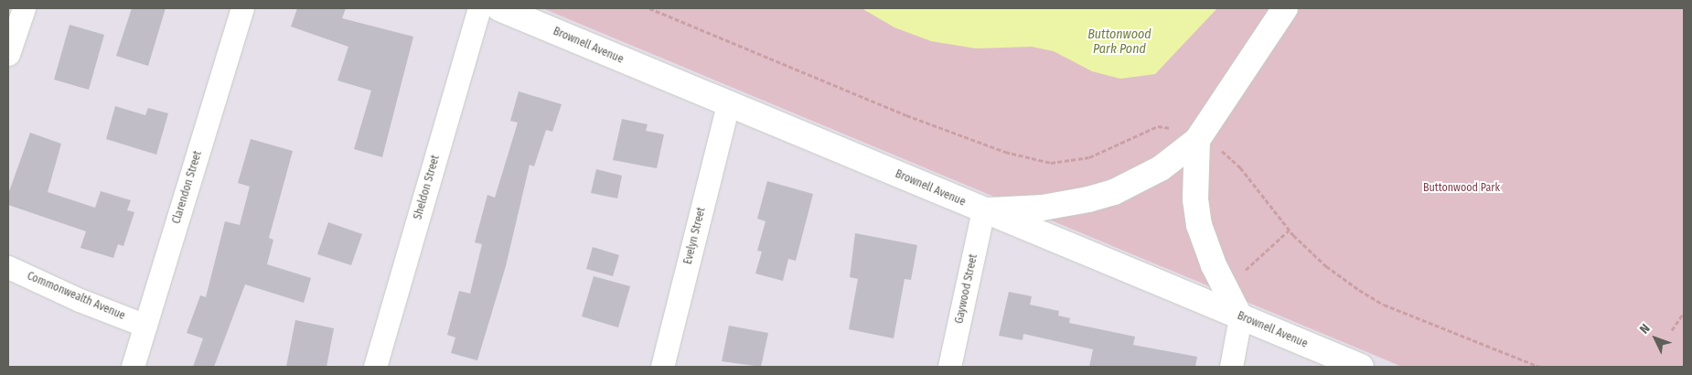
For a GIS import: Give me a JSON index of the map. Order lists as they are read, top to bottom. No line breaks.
{"streets":{"main road":["Brownell Avenue"],"street":["Clarendon Street","Sheldon Street","Evelyn Street","Gaywood Street","Commonwealth Avenue"]},"crossings":[["Brownell Avenue","Evelyn Street"],["Brownell Avenue","Gaywood Street"],["Clarendon Street","Commonwealth Avenue"]],"water":["Buttonwood Park Pond"],"parks":["Buttonwood Park"],"north":"top left"}
